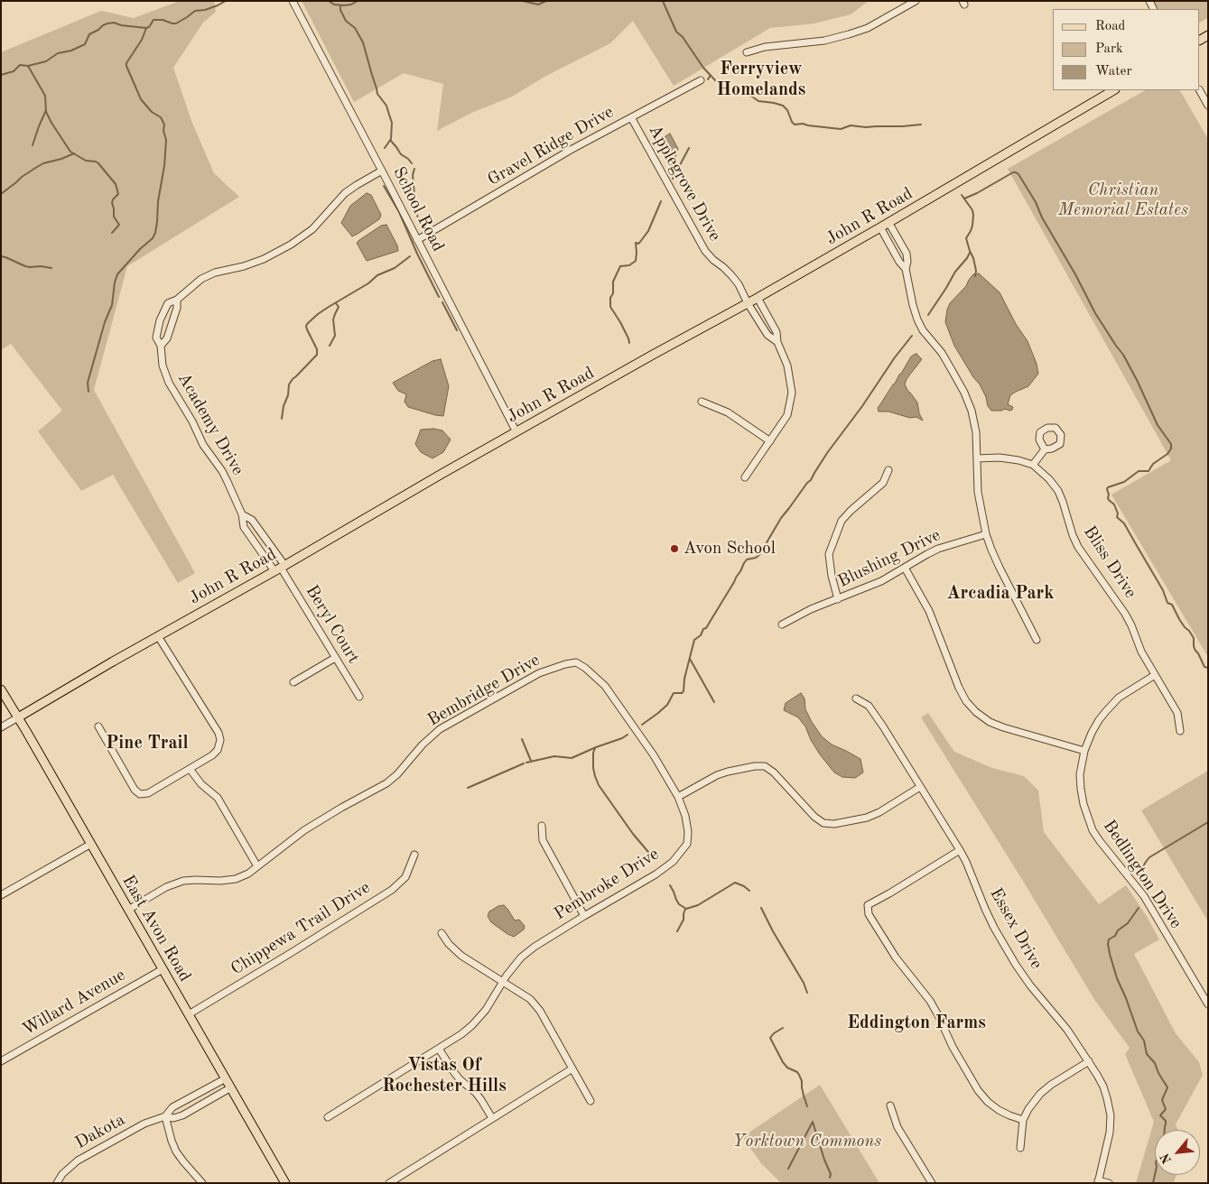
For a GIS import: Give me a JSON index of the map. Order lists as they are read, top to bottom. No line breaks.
{"streets":{"main road":["John R Road","East Avon Road"],"street":["Gravel Ridge Drive","Applegrove Drive","School Road","Academy Drive","Blushing Drive","Bliss Drive","Beryl Court","Bembridge Drive","Bedlington Drive","Pembroke Drive","Chippewa Trail Drive","Essex Drive","Willard Avenue","Dakota"]},"crossings":[["Gravel Ridge Drive","Applegrove Drive"],["Gravel Ridge Drive","School Road"],["Applegrove Drive","John R Road"],["School Road","John R Road"],["School Road","Academy Drive"],["John R Road","Academy Drive"],["John R Road","Beryl Court"],["John R Road","East Avon Road"],["Academy Drive","Beryl Court"],["Bliss Drive","Bedlington Drive"],["Bembridge Drive","Pembroke Drive"],["Bembridge Drive","East Avon Road"],["East Avon Road","Chippewa Trail Drive"],["East Avon Road","Willard Avenue"],["East Avon Road","Dakota"]],"districts":["Ferryview Homelands","Arcadia Park","Pine Trail","Eddington Farms","Vistas Of Rochester Hills"],"parks":["Christian Memorial Estates","Yorktown Commons"],"places":["Avon School"],"legend":["Road","Park","Water"],"north":"bottom left"}
